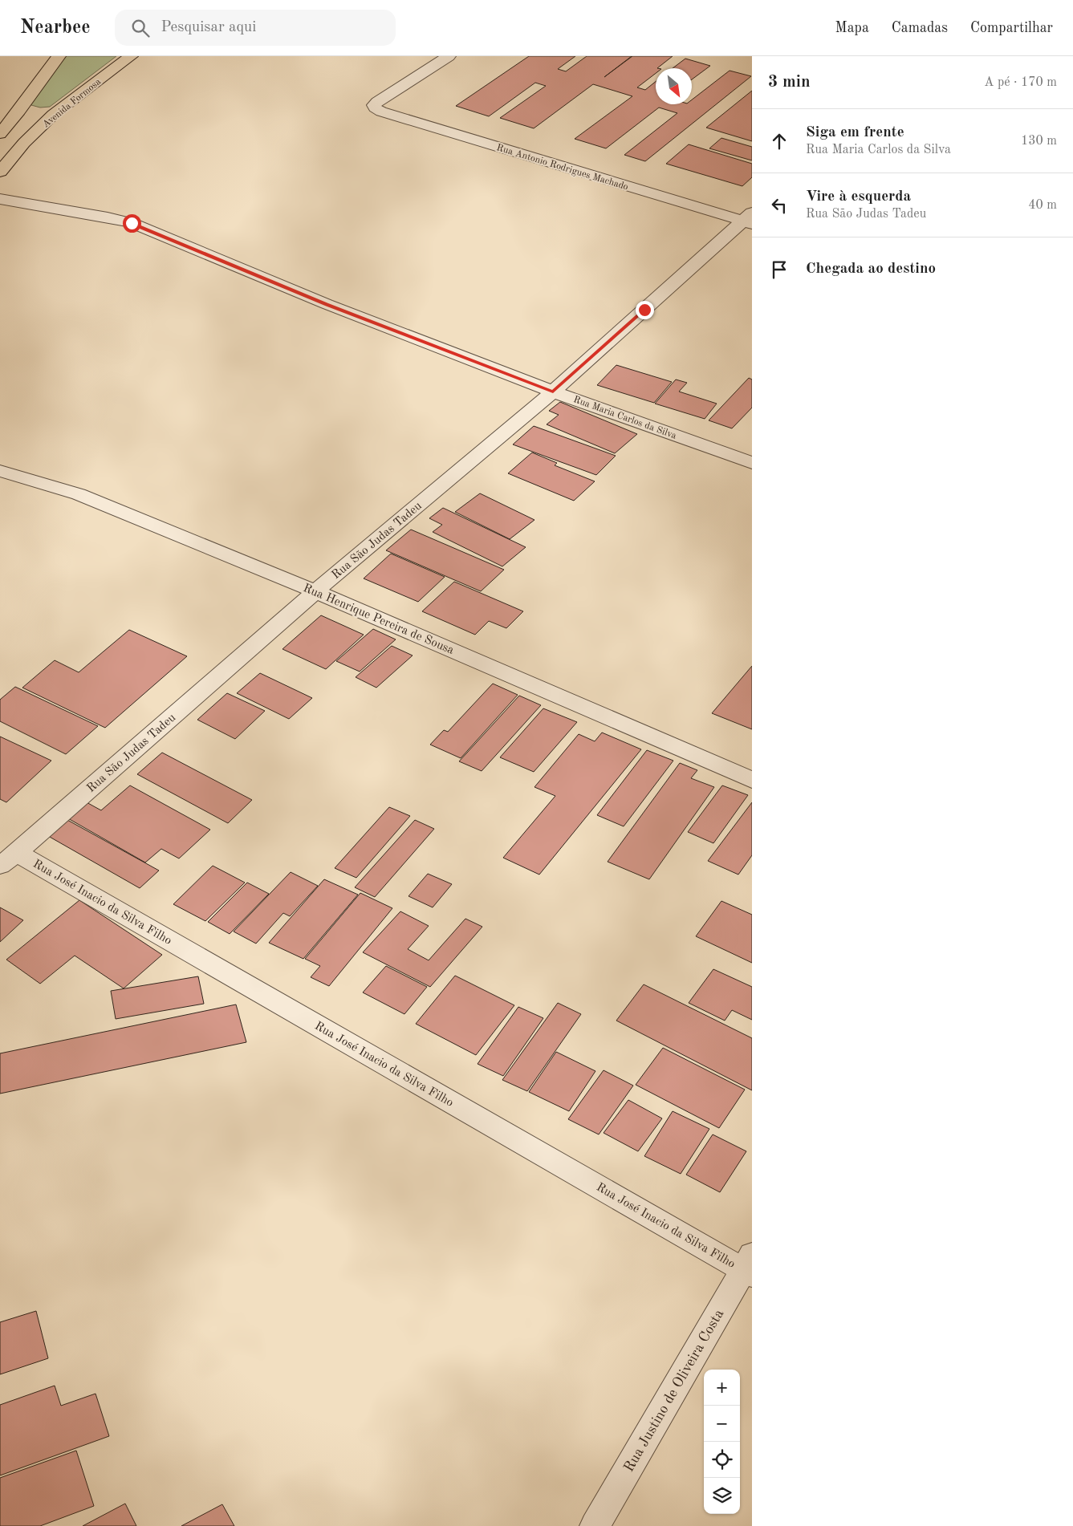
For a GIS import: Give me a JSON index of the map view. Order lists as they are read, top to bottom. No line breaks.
{"streets":{"main road":["Avenida Formosa"],"street":["Rua Antonio Rodrigues Machado","Rua Maria Carlos da Silva","Rua São Judas Tadeu","Rua Henrique Pereira de Sousa","Rua José Inacio da Silva Filho","Rua Justino de Oliveira Costa"]},"crossings":[["Rua Antonio Rodrigues Machado","Rua São Judas Tadeu"],["Rua Maria Carlos da Silva","Rua São Judas Tadeu"],["Rua São Judas Tadeu","Rua Henrique Pereira de Sousa"],["Rua São Judas Tadeu","Rua José Inacio da Silva Filho"],["Rua José Inacio da Silva Filho","Rua Justino de Oliveira Costa"]],"north":"bottom right","page":{"header":"Nearbee","search":"Pesquisar aqui","nav":["Mapa","Camadas","Compartilhar"],"heading":["3 min","A pé · 170 m"],"list":[["Siga em frente","Rua Maria Carlos da Silva","130 m"],["Vire à esquerda","Rua São Judas Tadeu","40 m"],"Chegada ao destino"],"map_buttons":["+","−"]}}
